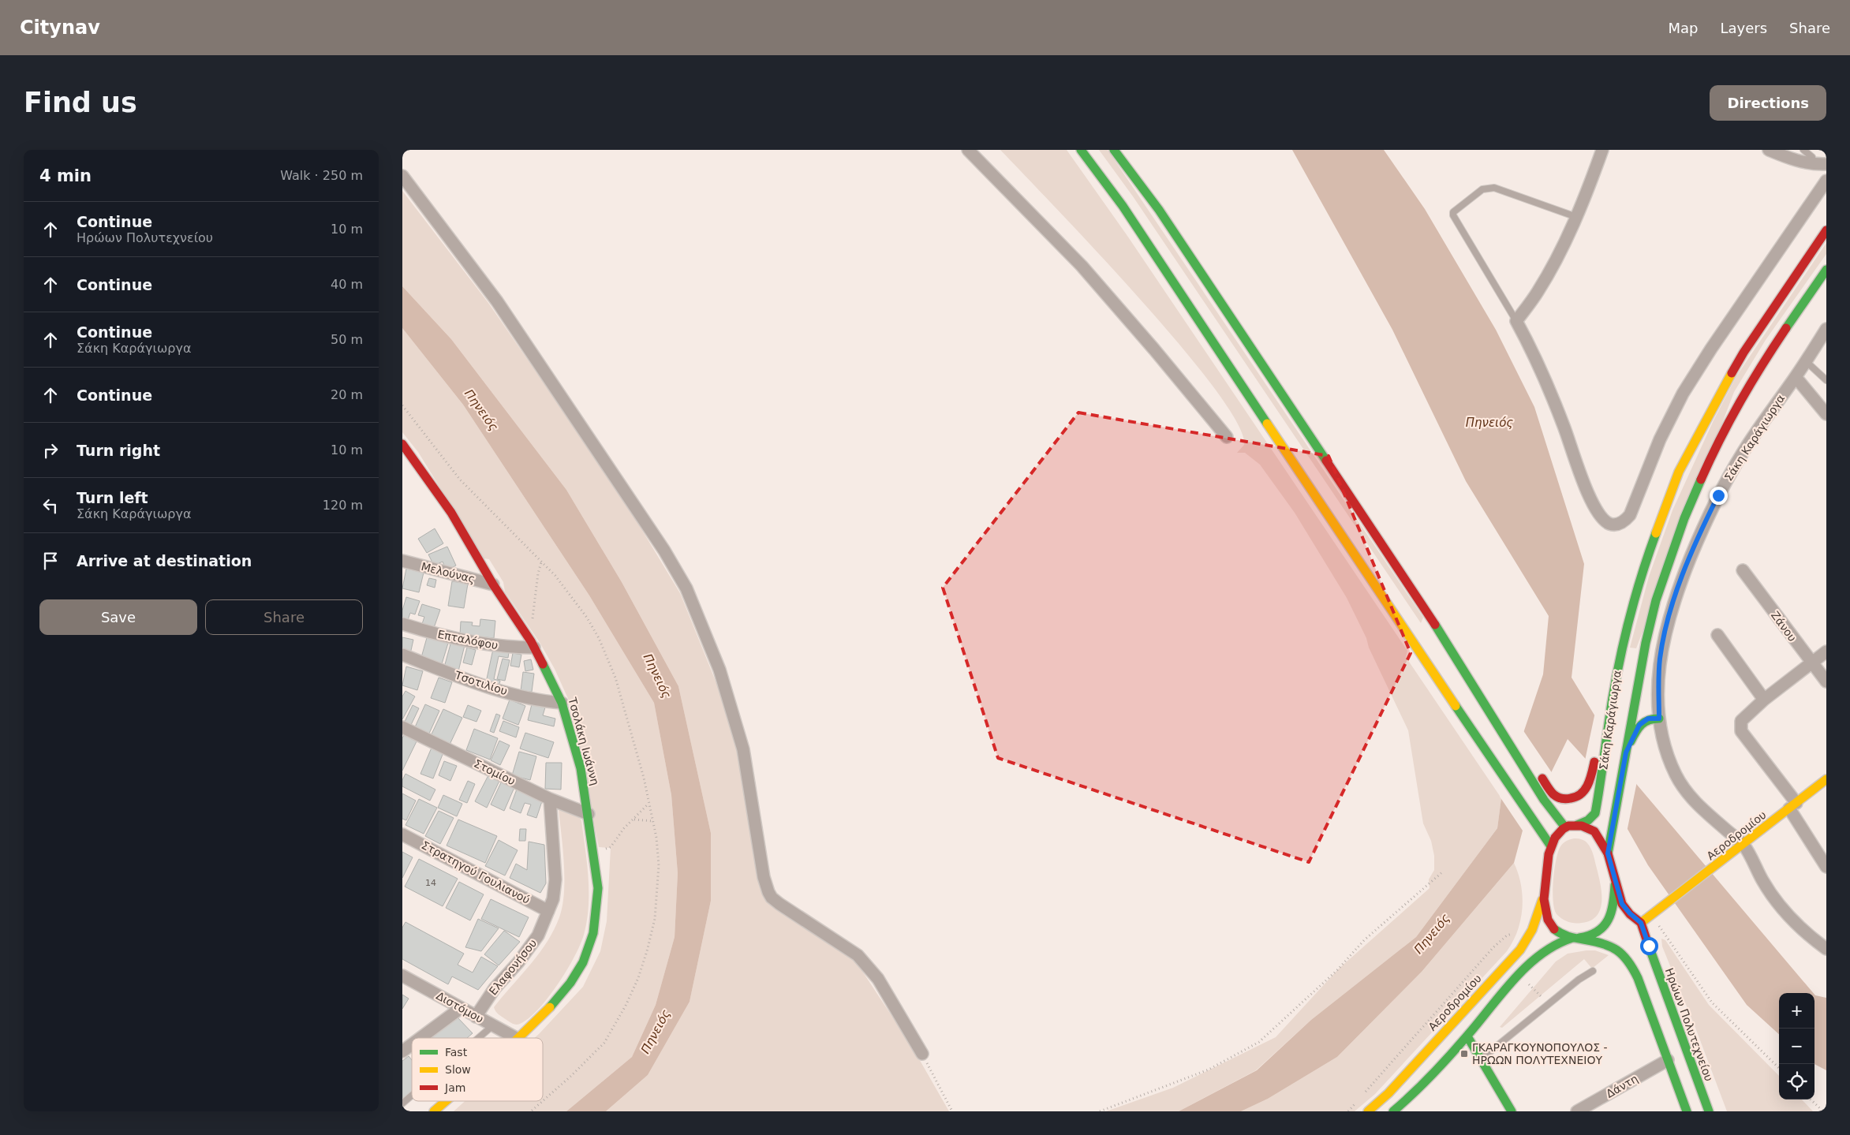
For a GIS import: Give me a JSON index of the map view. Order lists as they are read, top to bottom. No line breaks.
{"streets":{"main road":["Σάκη Καράγιωργα","Τσολάκη Ιωάννη","Αεροδρομίου","Ηρώων Πολυτεχνείου"],"street":["Μελούνας","Ζάνου","Επταλόφου","Τσοτιλίου","Στομίου","Στρατηγού Γουλιανού","Ελαφονήσου","Διστόμου","Δάντη"]},"crossings":[["Σάκη Καράγιωργα","Αεροδρομίου"],["Μελούνας","Τσολάκη Ιωάννη"],["Επταλόφου","Τσολάκη Ιωάννη"],["Τσοτιλίου","Τσολάκη Ιωάννη"],["Τσολάκη Ιωάννη","Στομίου"],["Στομίου","Ελαφονήσου"],["Αεροδρομίου","Ηρώων Πολυτεχνείου"],["Στρατηγού Γουλιανού","Ελαφονήσου"],["Ελαφονήσου","Διστόμου"]],"water":["Πηνειός"],"places":{"transit":["ΓΚΑΡΑΓΚΟΥΝΟΠΟΥΛΟΣ - ΗΡΩΩΝ ΠΟΛΥΤΕΧΝΕΙΟΥ"]},"house_numbers":["14"],"legend":["Fast","Slow","Jam"],"page":{"header":"Citynav","nav":["Map","Layers","Share"],"buttons":["Directions",["Save","Share"]],"title":"Find us","heading":["4 min","Walk · 250 m"],"list":[["Continue","Ηρώων Πολυτεχνείου","10 m"],["Continue","40 m"],["Continue","Σάκη Καράγιωργα","50 m"],["Continue","20 m"],["Turn right","10 m"],["Turn left","Σάκη Καράγιωργα","120 m"],"Arrive at destination"],"map_buttons":["+","−"]}}
